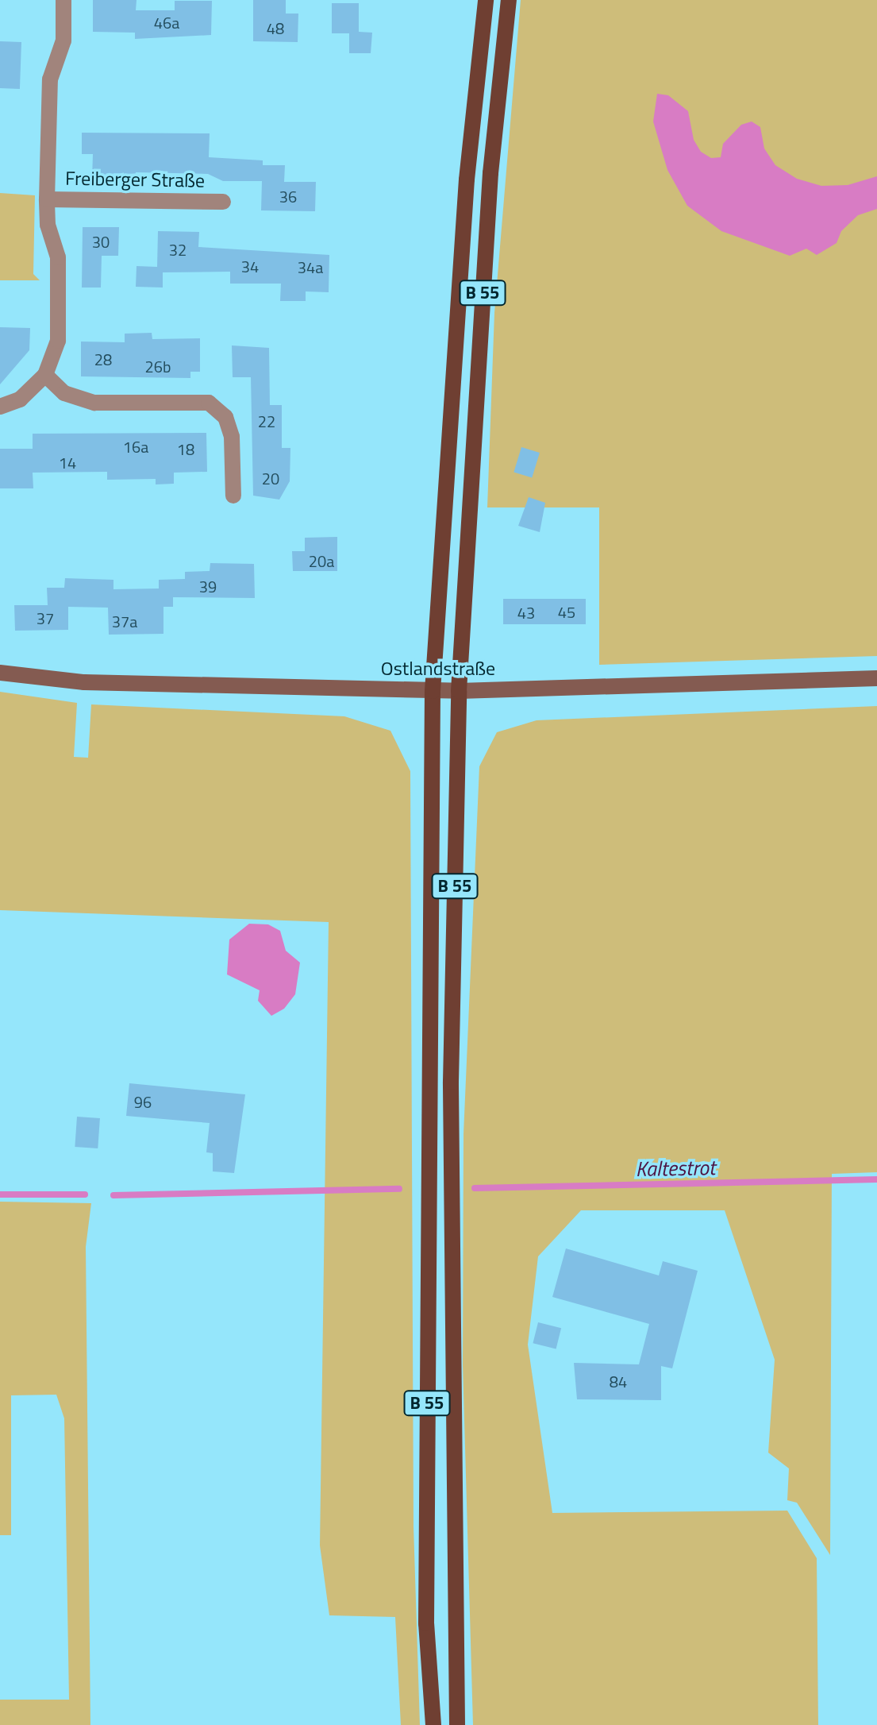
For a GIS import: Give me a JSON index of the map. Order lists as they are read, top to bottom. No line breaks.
{"streets":{"main road":["B 55"],"street":["Freiberger Straße","Ostlandstraße"]},"crossings":[["B 55","Ostlandstraße"]],"water":["Kaltestrot"],"house_numbers":["46a","48","36","30","32","34","34a","28","26b","22","16a","18","14","20","20a","39","45","43","37","37a","96","84"]}
